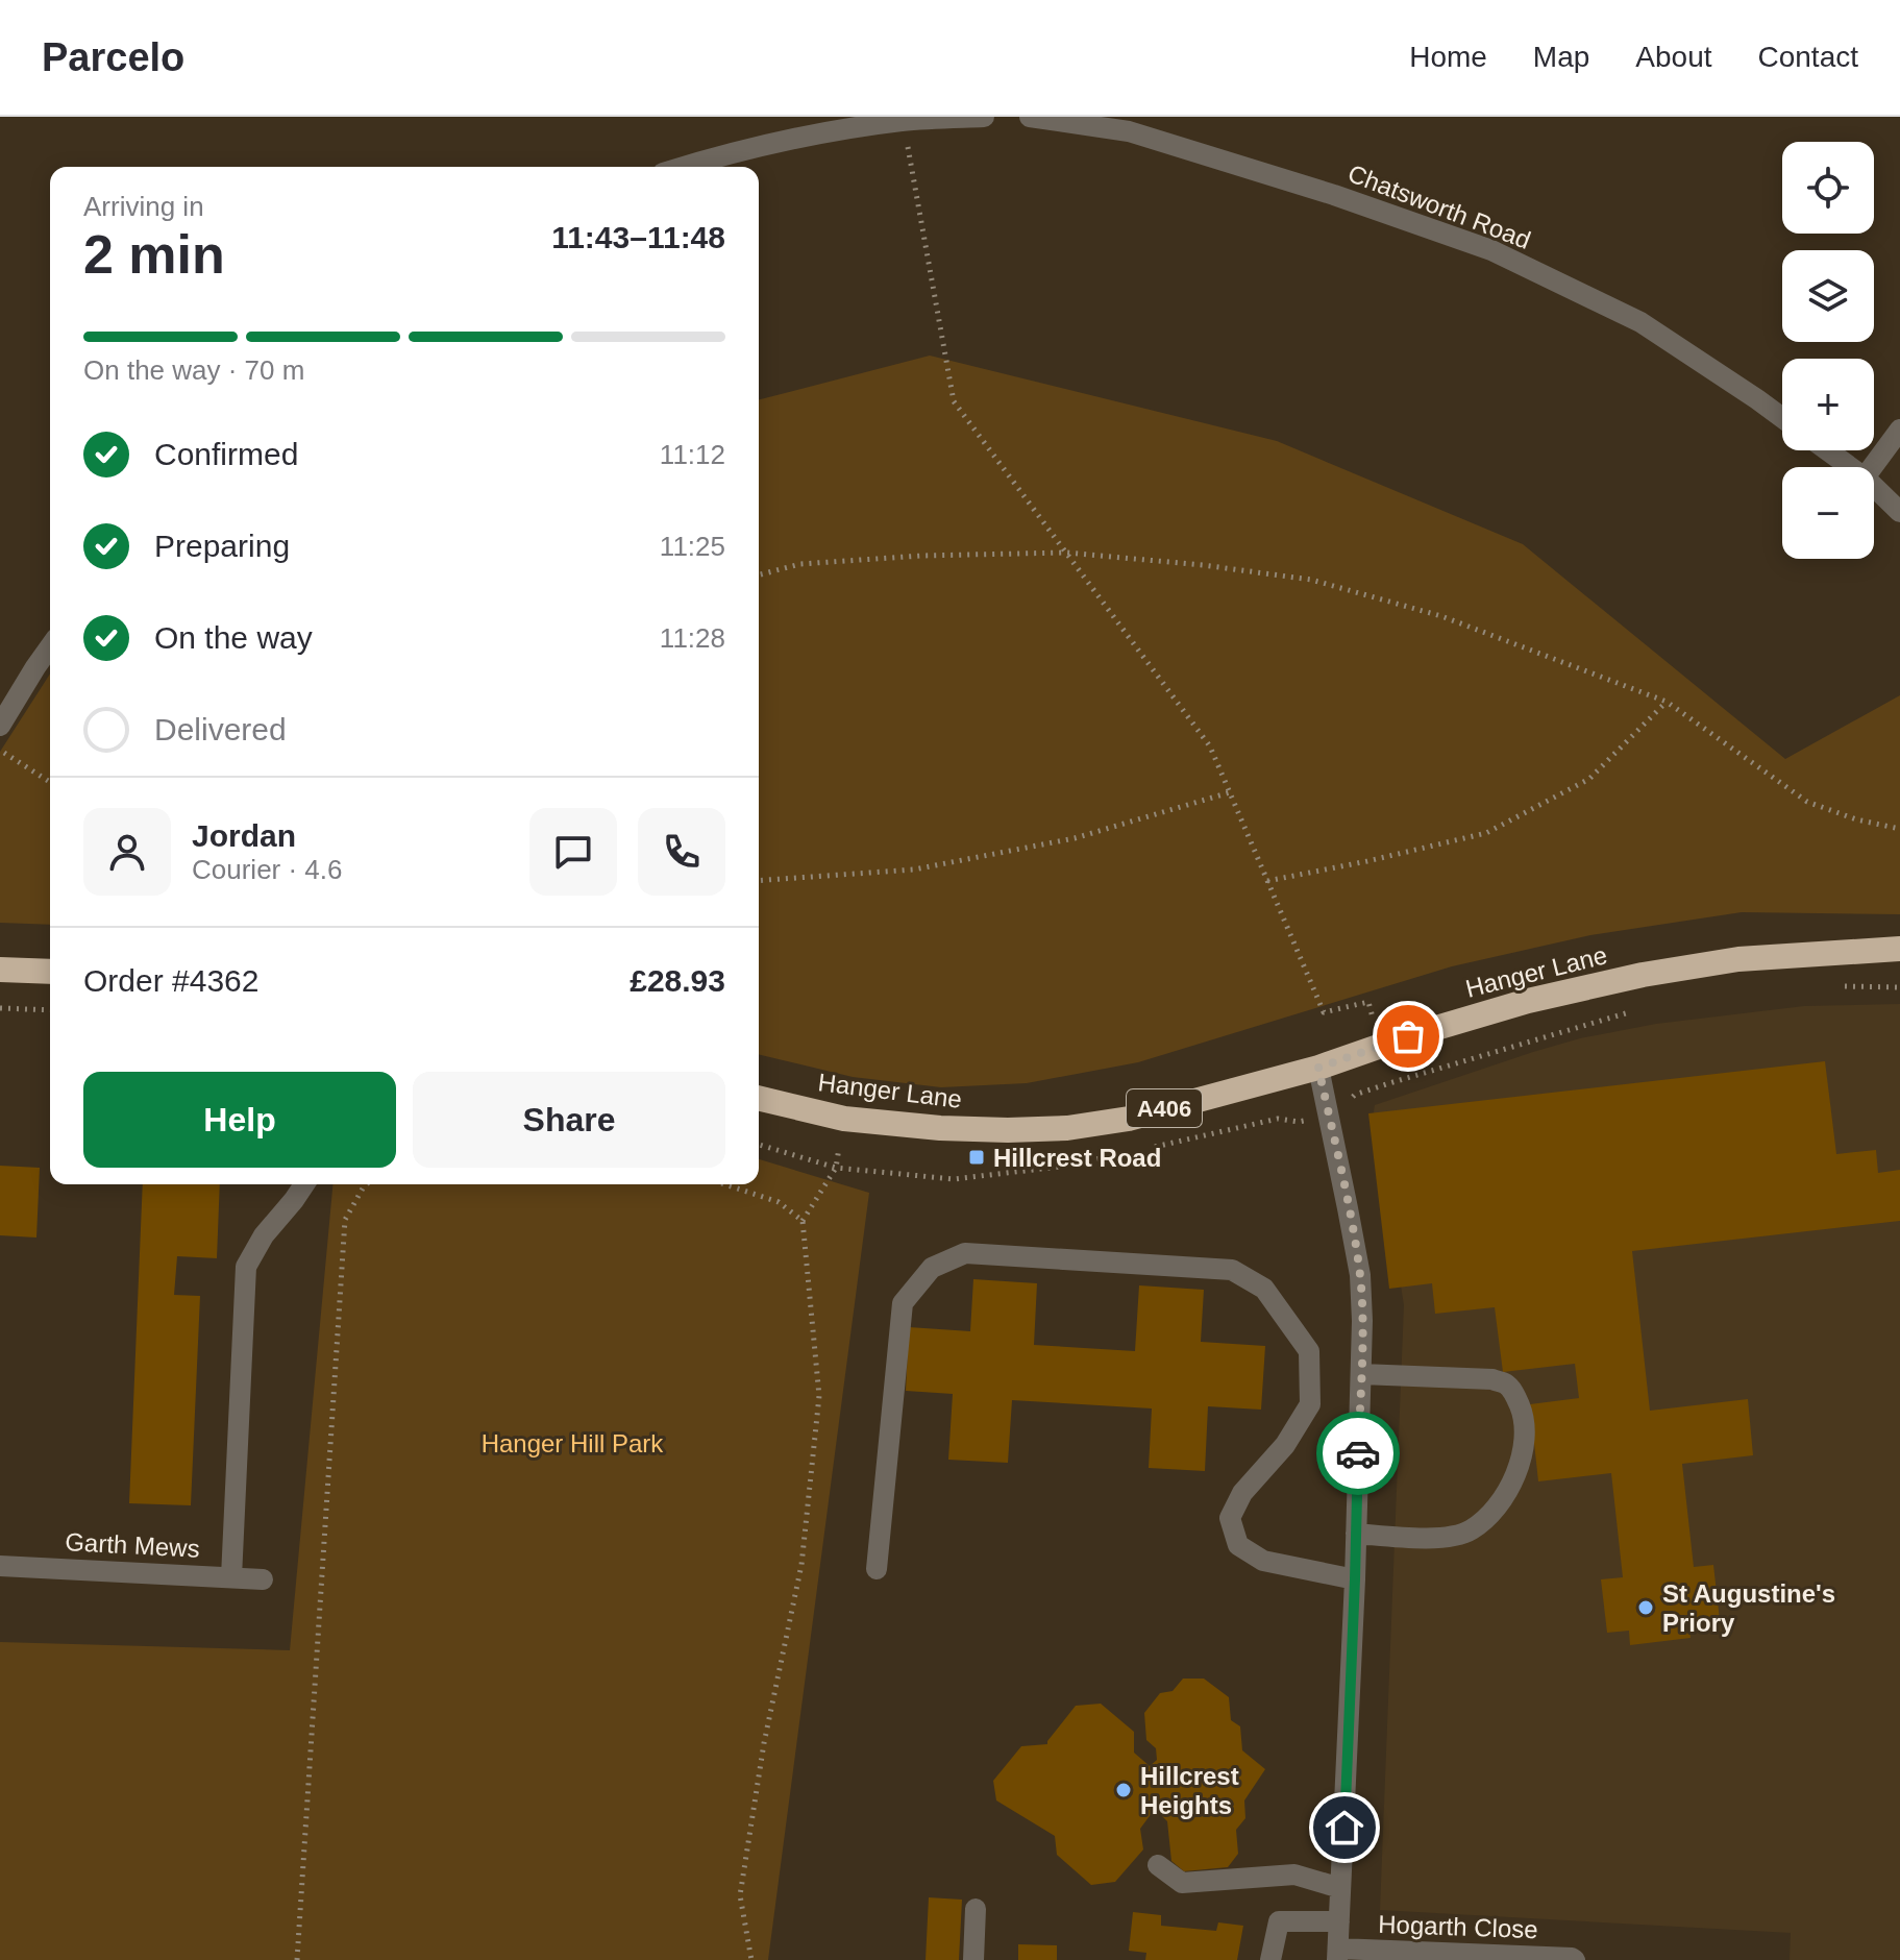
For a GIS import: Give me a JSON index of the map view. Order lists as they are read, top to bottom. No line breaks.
{"streets":{"highway":["Hanger Lane","A406"],"street":["Chatsworth Road","Garth Mews","Hogarth Close"]},"parks":["Hanger Hill Park"],"places":{"transit":["Hillcrest Road"],"other":["St Augustine's Priory","Hillcrest Heights"]},"page":{"header":"Parcelo","nav":["Home","Map","About","Contact"],"map_buttons":["+","−"],"heading":["2 min","Arriving in","11:43–11:48"],"panel":["Jordan","Courier · 4.6","Order #4362","£28.93"],"bar":"On the way · 70 m","list":[["Confirmed","11:12"],["Preparing","11:25"],["On the way","11:28"],"Delivered"],"buttons":["Help","Share"]}}
